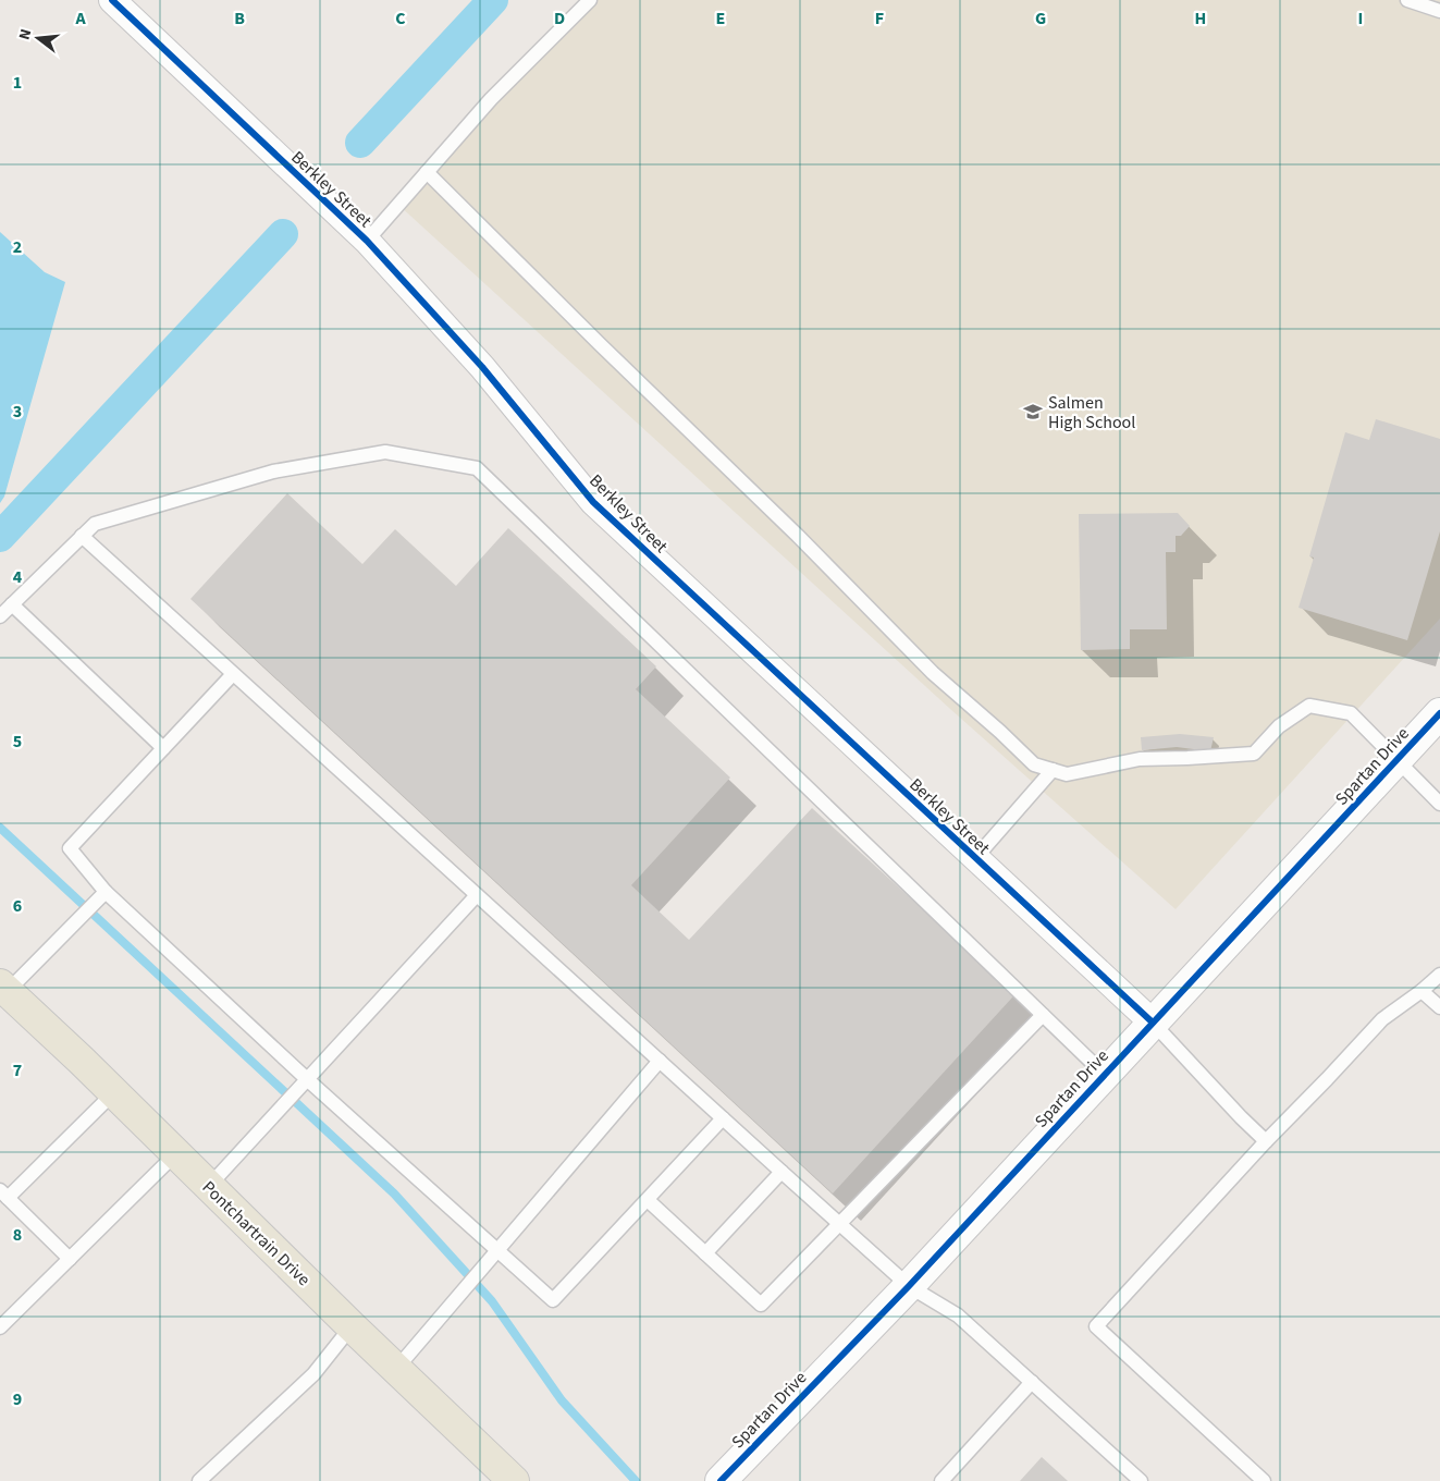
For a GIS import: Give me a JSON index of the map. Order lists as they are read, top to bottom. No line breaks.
{"streets":{"main road":["Pontchartrain Drive"],"street":["Berkley Street","Spartan Drive"]},"crossings":[["Berkley Street","Spartan Drive"]],"places":{"school or university":["Salmen High School"]},"north":"left","grid":{"columns":["A","B","C","D","E","F","G","H","I"],"rows":["1","2","3","4","5","6","7","8","9"]}}
